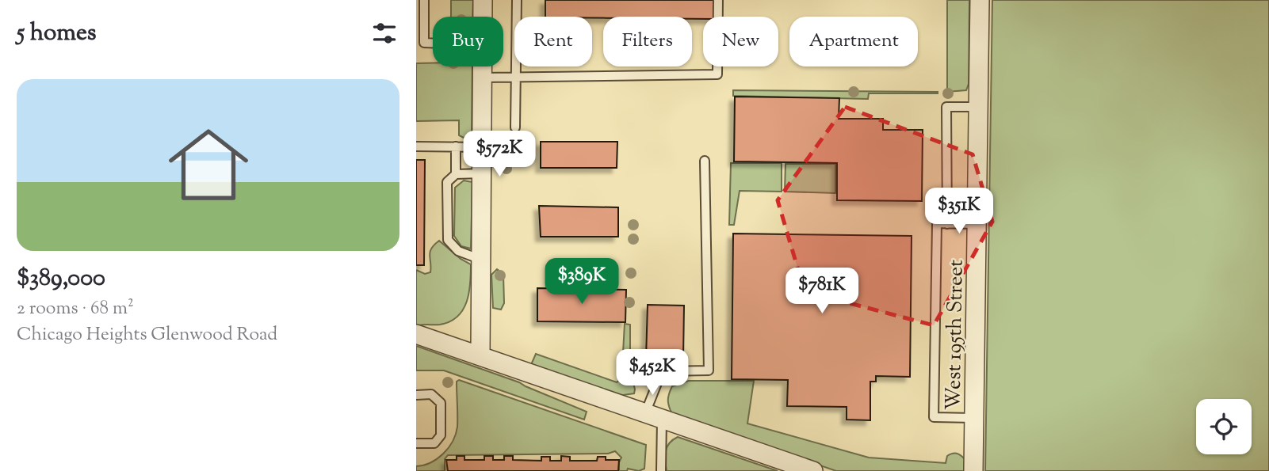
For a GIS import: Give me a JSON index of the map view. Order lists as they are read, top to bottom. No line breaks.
{"streets":{"street":["West 195th Street"]},"page":{"heading":"5 homes","chip":["Buy","Rent","Filters","New","Apartment"],"list":[{"name":"$389,000","note":"2 rooms · 68 m² · Chicago Heights Glenwood Road"}],"price":["$572K","$351K","$389K","$781K","$452K"]}}
